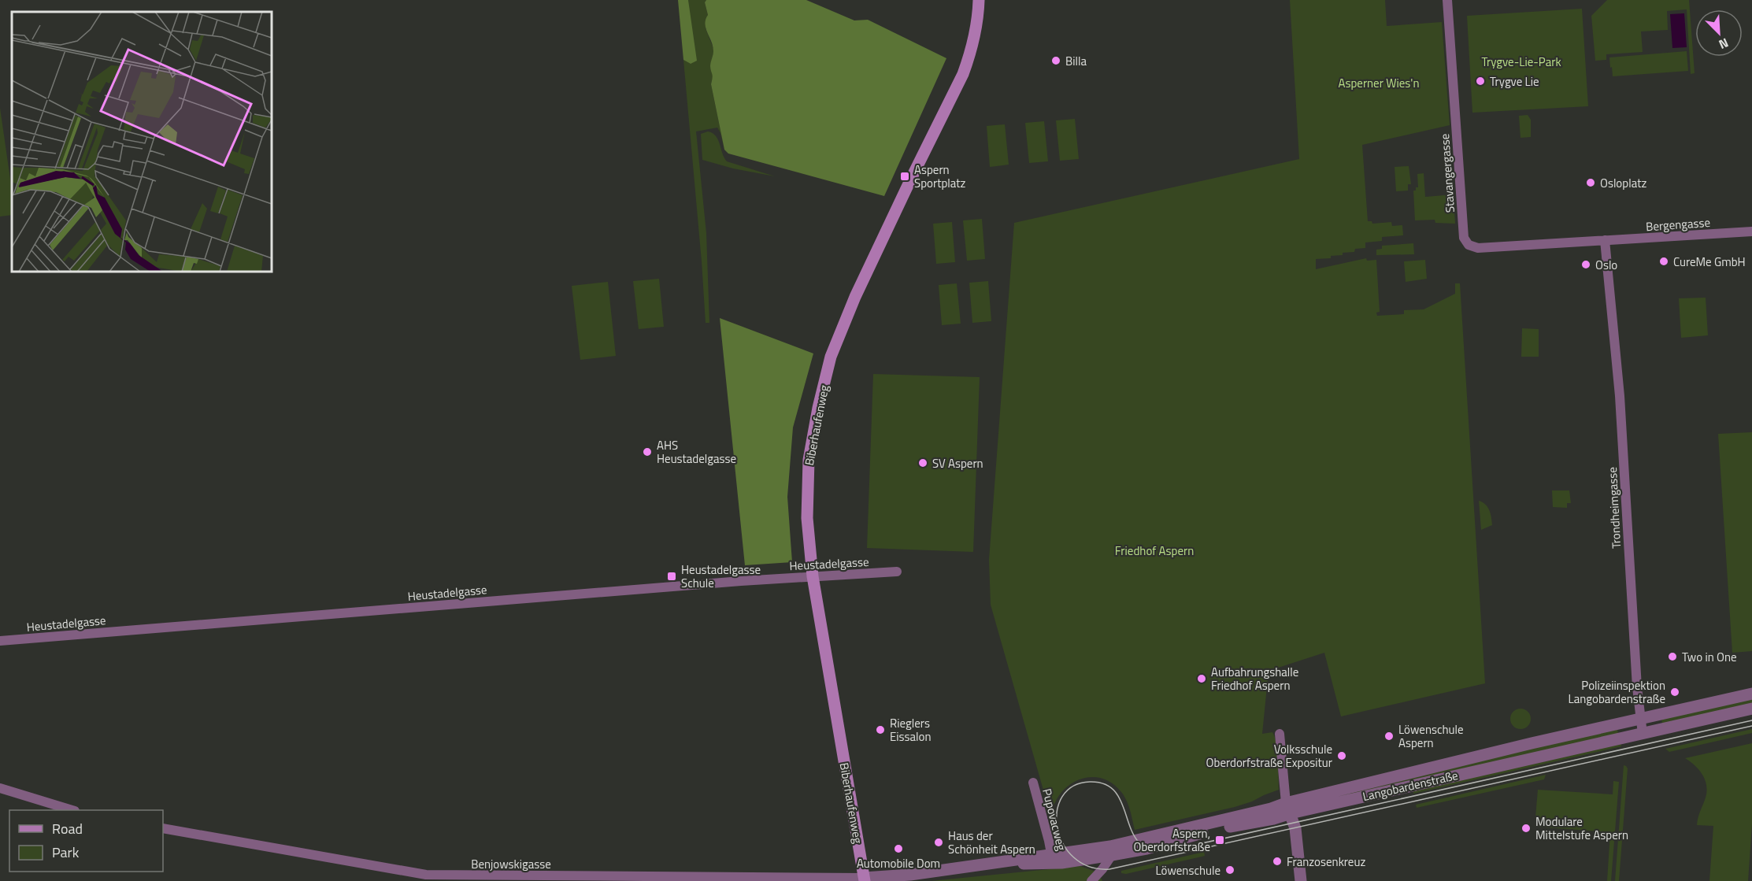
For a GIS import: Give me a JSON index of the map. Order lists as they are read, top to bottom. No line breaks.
{"streets":{"main road":["Biberhaufenweg"],"street":["Stavangergasse","Bergengasse","Trondheimgasse","Heustadelgasse","Langobardenstraße","Pupovacweg","Benjowskigasse"]},"crossings":[["Stavangergasse","Bergengasse"],["Stavangergasse","Trondheimgasse"],["Bergengasse","Trondheimgasse"],["Biberhaufenweg","Heustadelgasse"],["Biberhaufenweg","Benjowskigasse"],["Trondheimgasse","Langobardenstraße"],["Langobardenstraße","Pupovacweg"]],"parks":["Trygve-Lie-Park","Asperner Wies'n","Friedhof Aspern"],"places":{"other":["Billa","Trygve Lie","Osloplatz","CureMe GmbH","Oslo","AHS Heustadelgasse","SV Aspern","Two in One","Aufbahrungshalle Friedhof Aspern","Polizeiinspektion Langobardenstraße","Rieglers Eissalon","Löwenschule Aspern","Volksschule Oberdorfstraße Expositur","Modulare Mittelstufe Aspern","Haus der Schönheit Aspern","Automobile Dom","Franzosenkreuz","Löwenschule"],"transit":["Aspern Sportplatz","Heustadelgasse Schule","Aspern, Oberdorfstraße"]},"legend":["Road","Park"],"north":"bottom right"}
